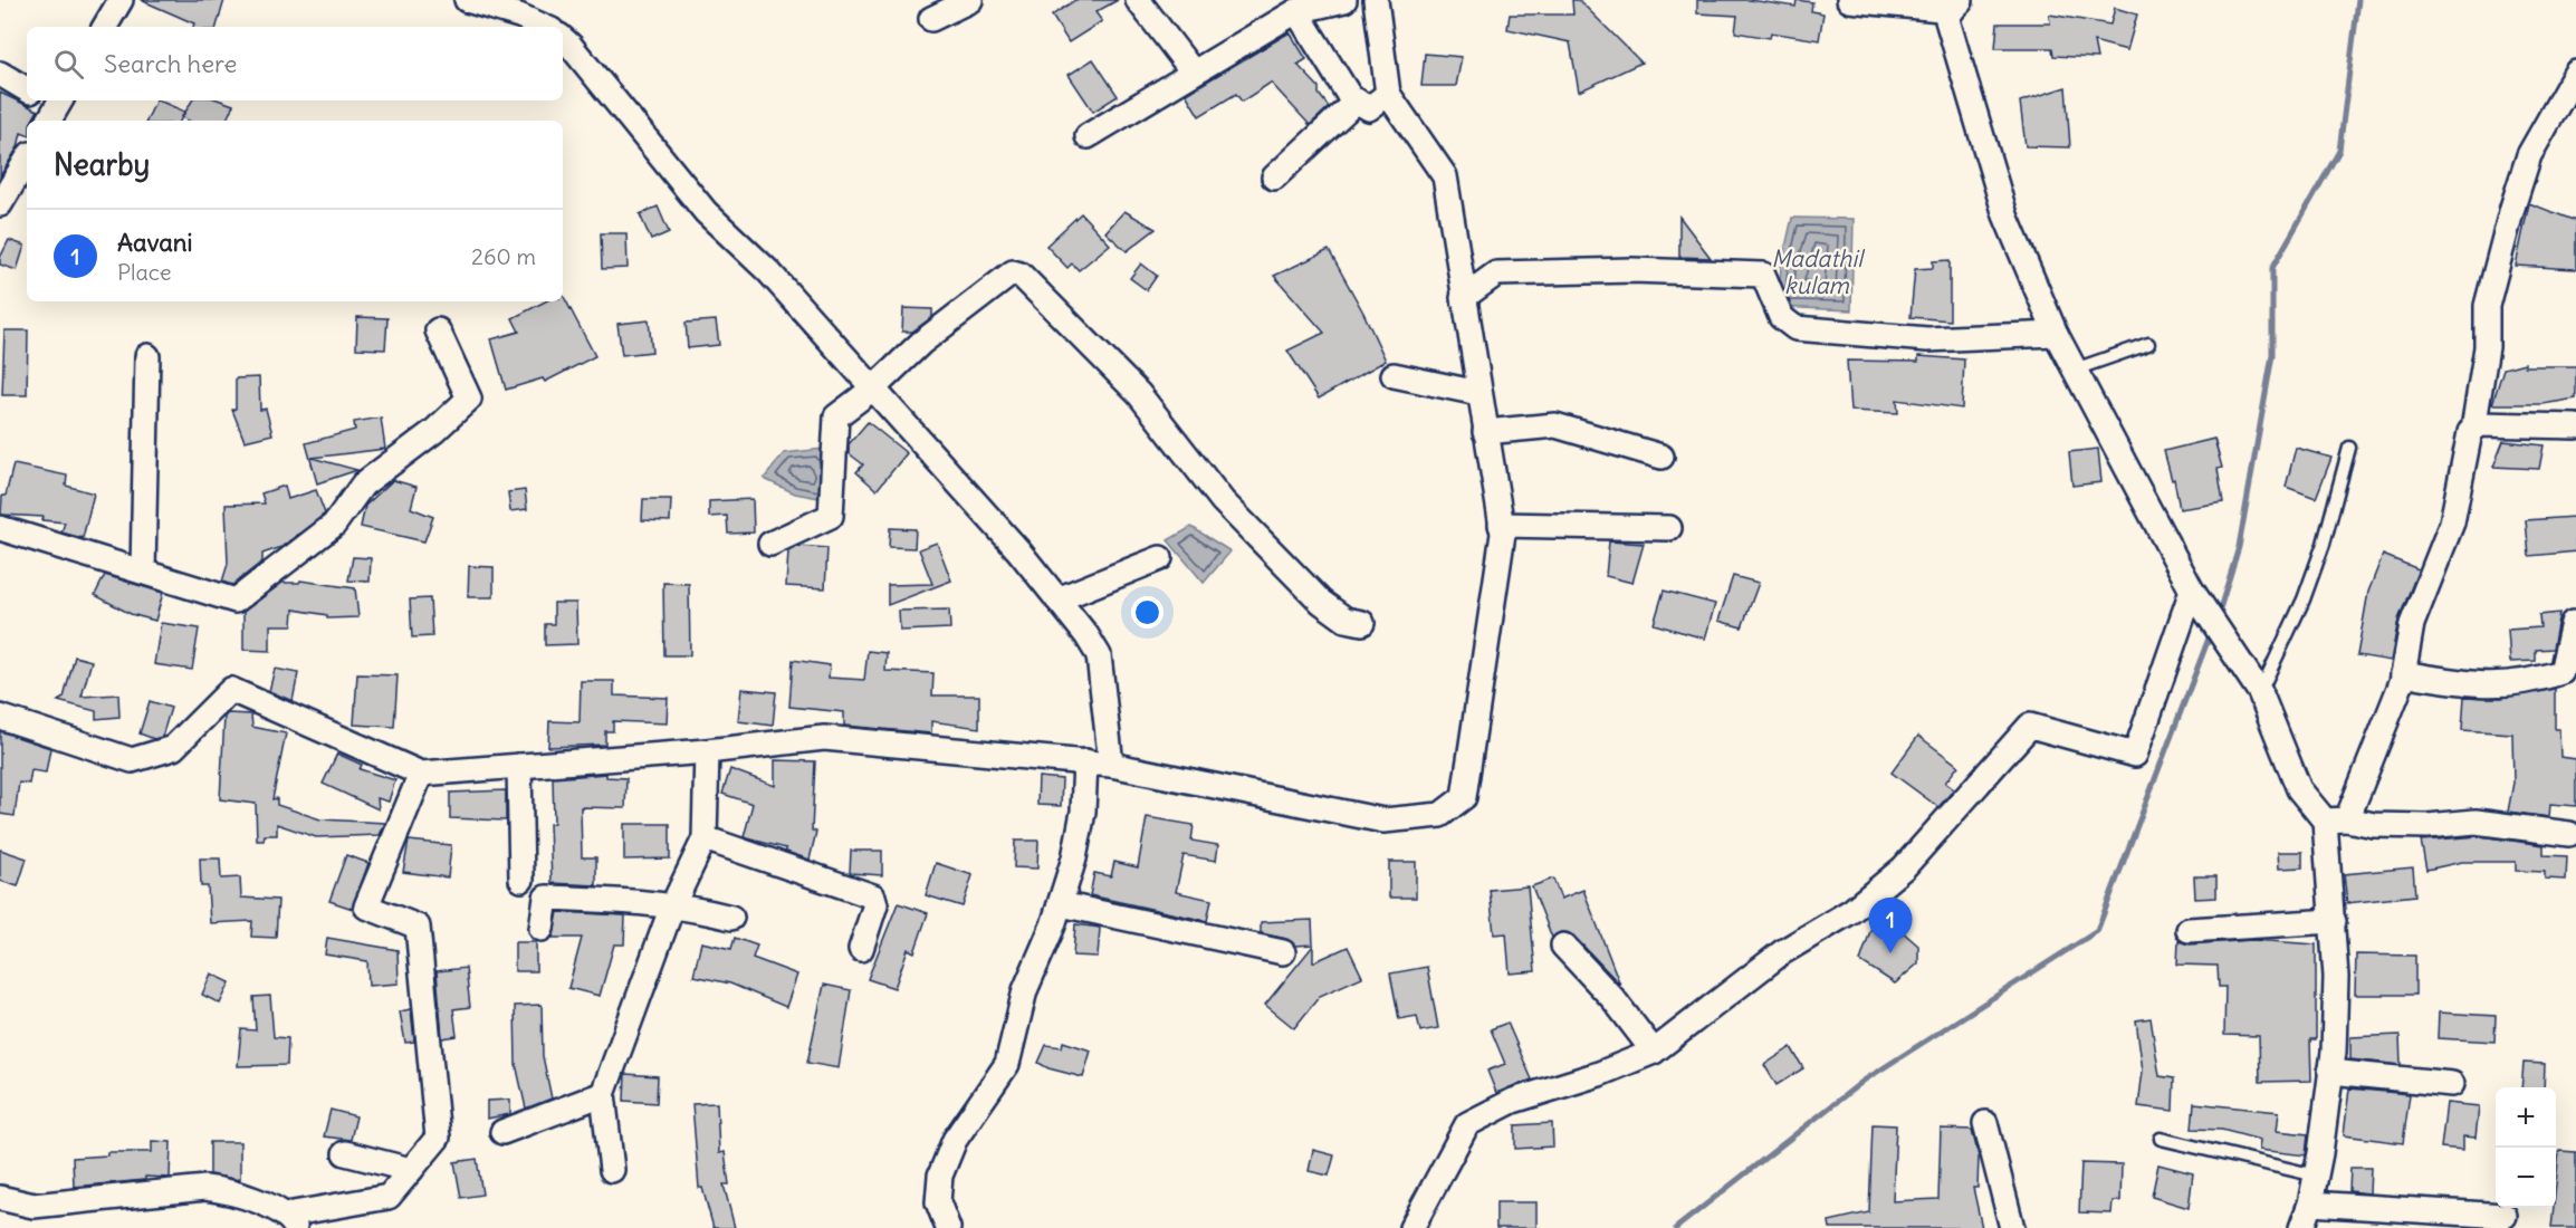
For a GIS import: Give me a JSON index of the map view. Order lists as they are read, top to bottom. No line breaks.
{"water":["Madathil kulam"],"page":{"search":"Search here","heading":"Nearby","list":[{"mark":"1","name":"Aavani","note":"Place","value":"260 m"}],"pins":"1","map_buttons":["+","−"]}}
